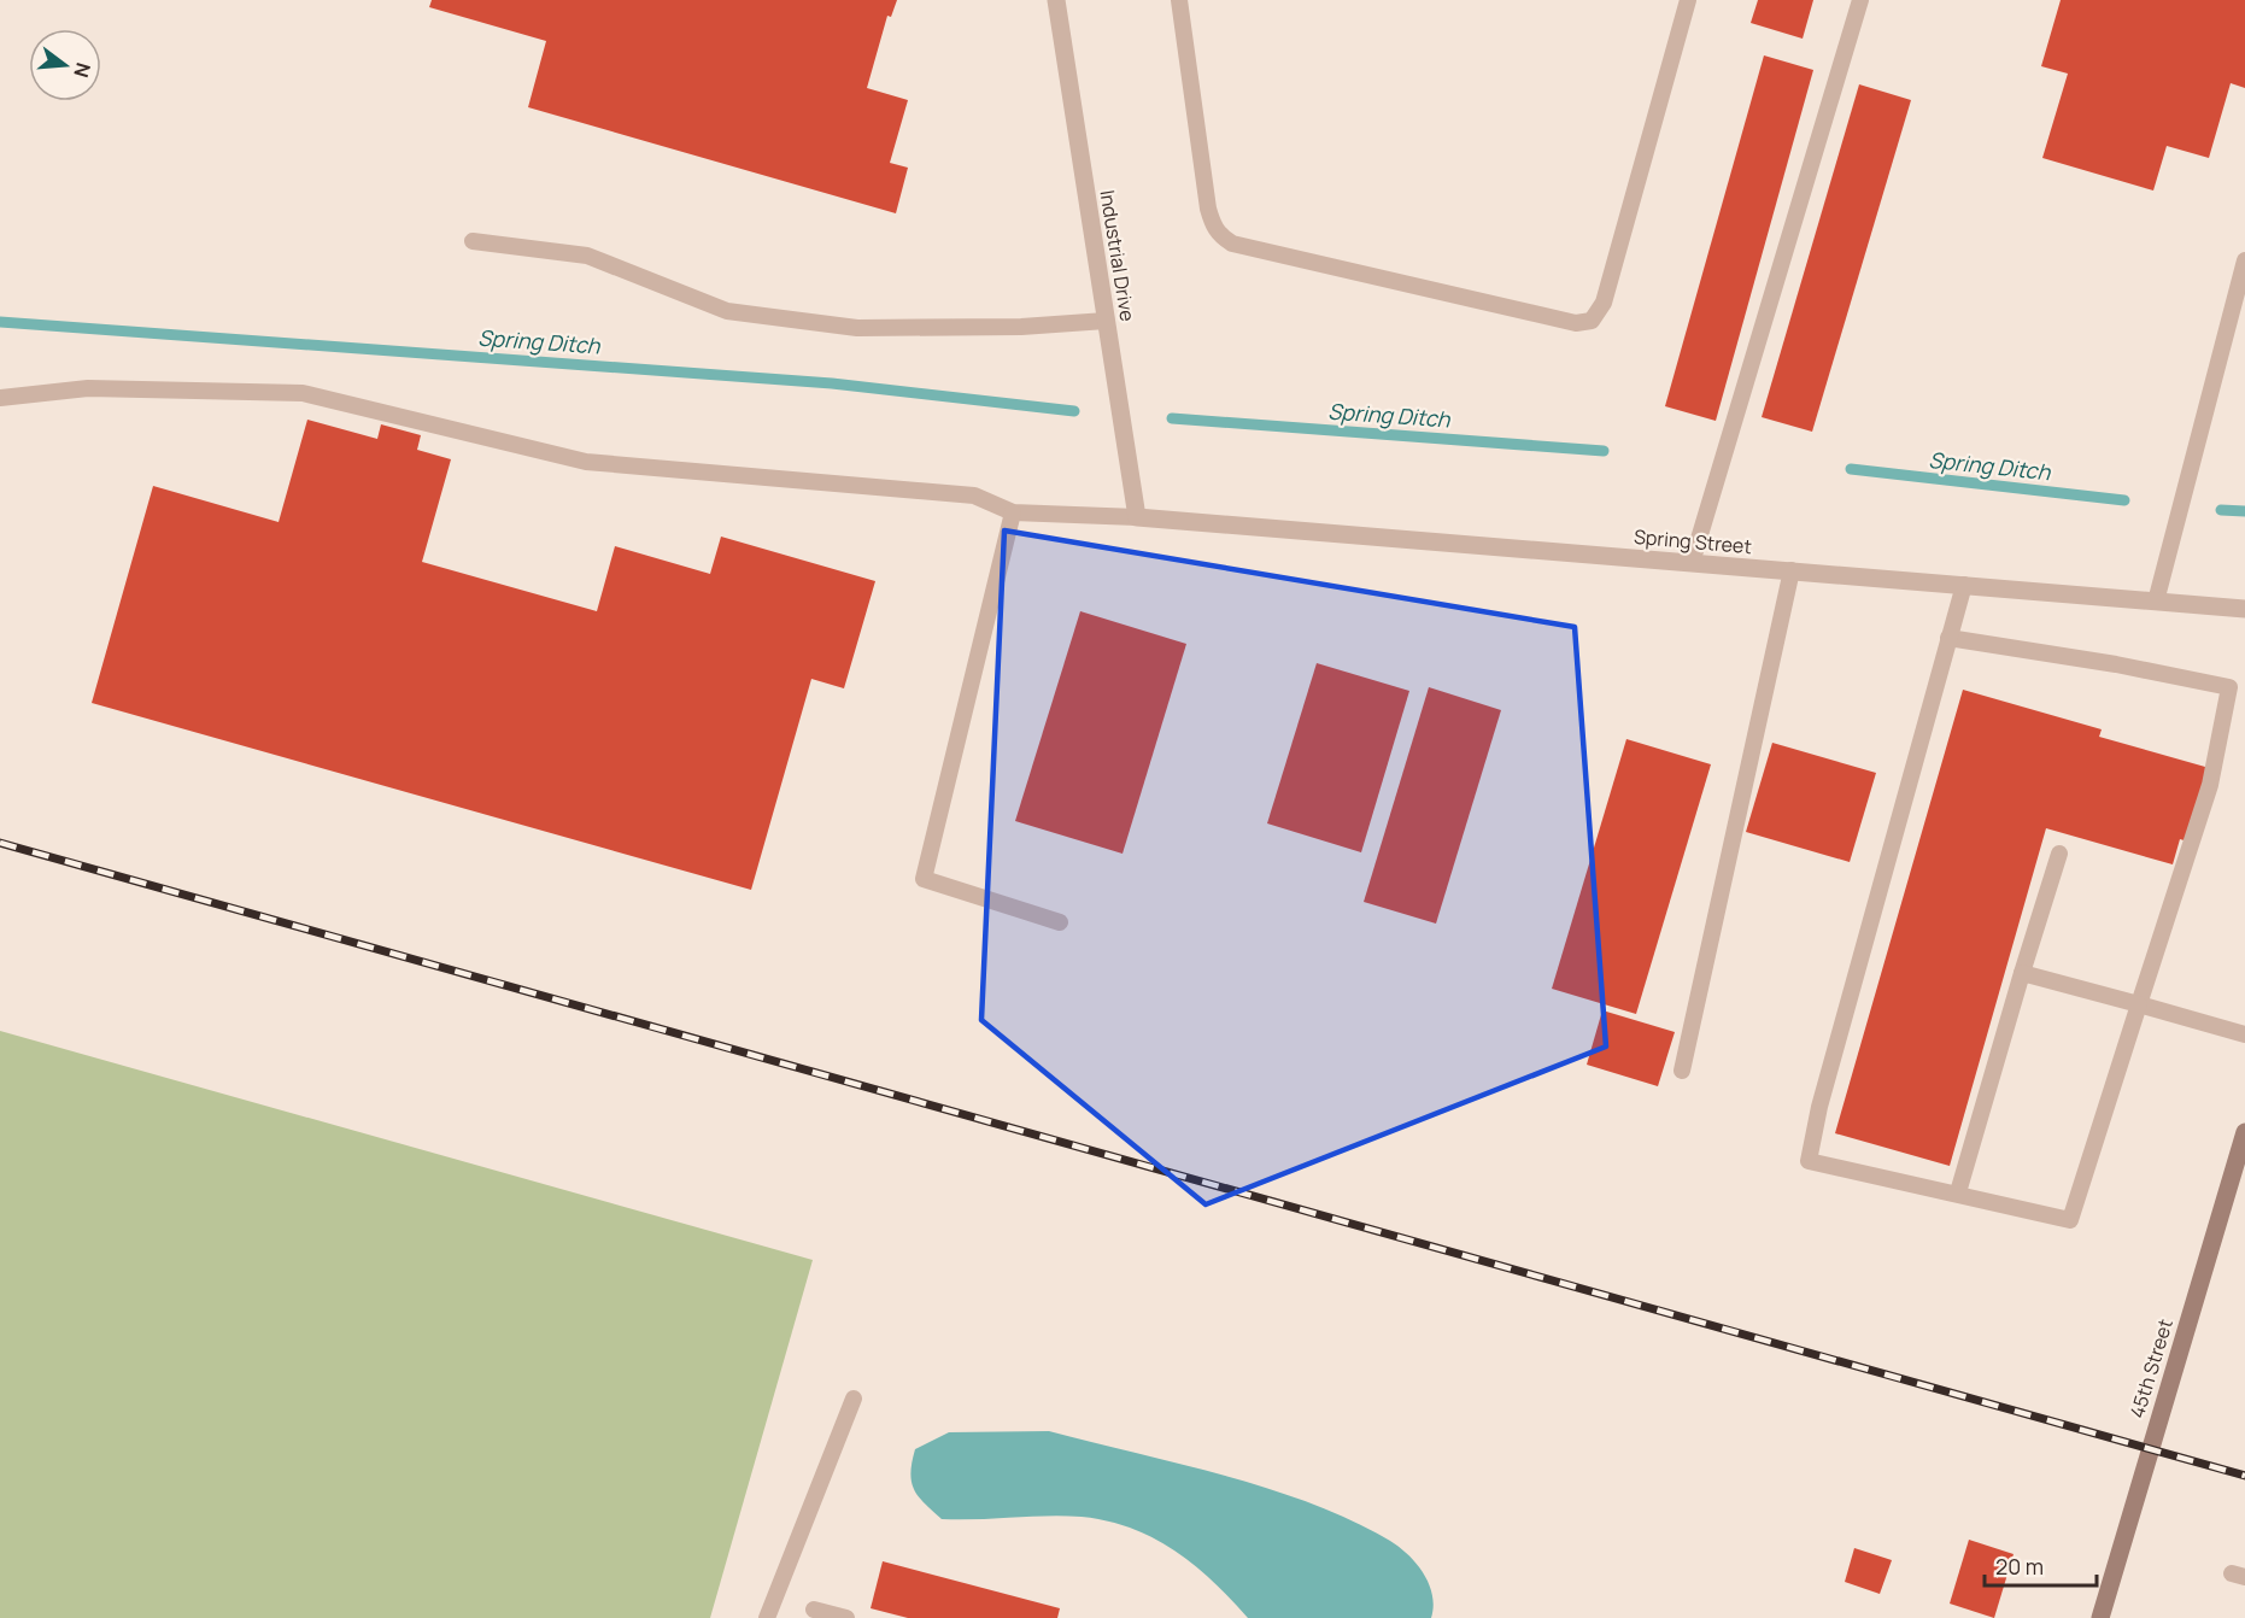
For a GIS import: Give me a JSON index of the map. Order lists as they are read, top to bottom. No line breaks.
{"streets":{"main road":["45th Street"],"street":["Industrial Drive","Spring Street"]},"crossings":[["Industrial Drive","Spring Street"]],"water":["Spring Ditch"],"scale_bar":"20 m","north":"right"}
